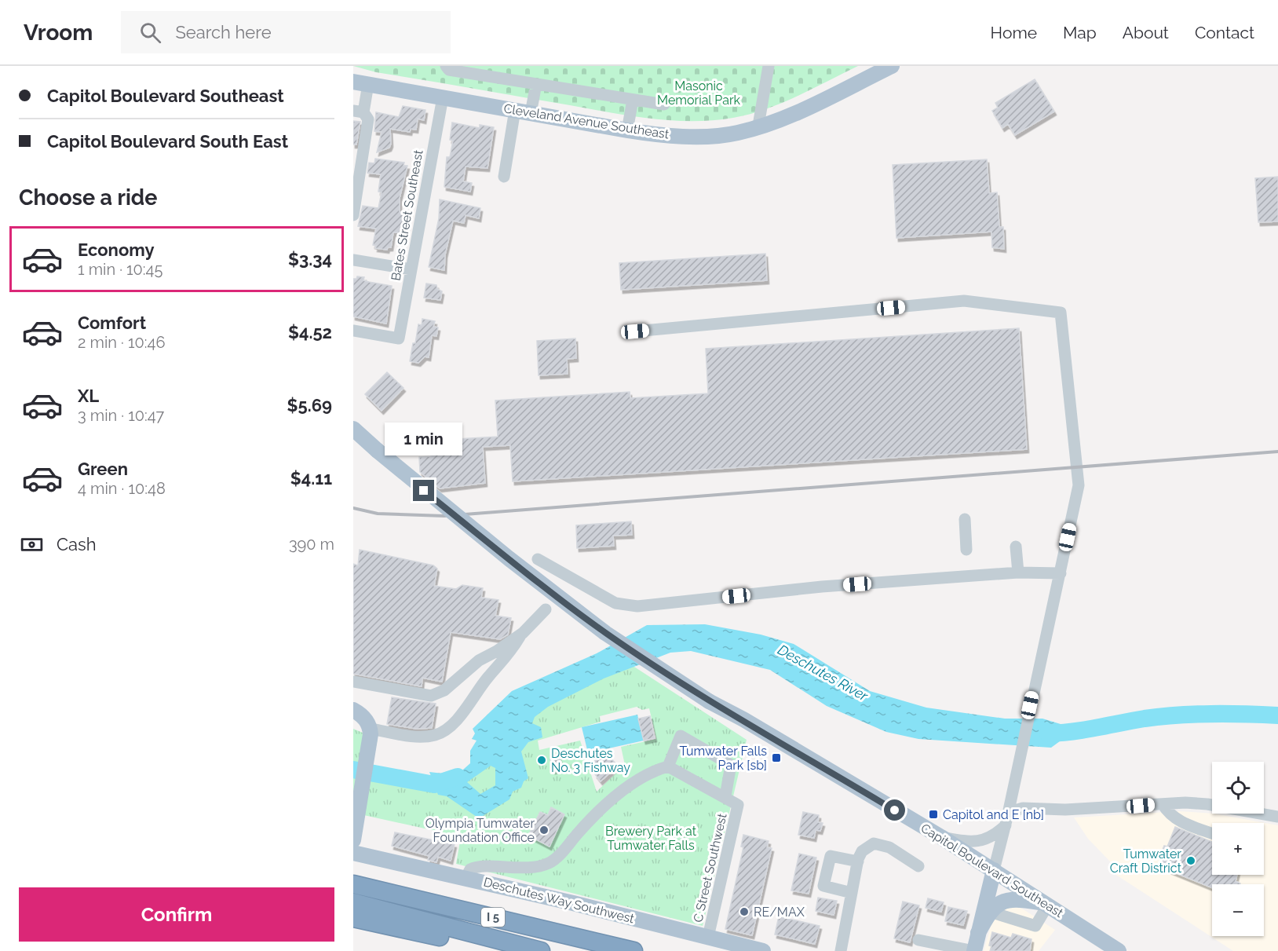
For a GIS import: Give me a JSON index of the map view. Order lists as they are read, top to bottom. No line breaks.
{"streets":{"highway":["I 5"],"main road":["Cleveland Avenue Southeast","Capitol Boulevard Southeast","Deschutes Way Southwest"],"street":["Bates Street Southeast","C Street Southwest"]},"crossings":[["Cleveland Avenue Southeast","Bates Street Southeast"],["C Street Southwest","Deschutes Way Southwest"]],"water":["Deschutes River"],"parks":["Masonic Memorial Park","Brewery Park at Tumwater Falls"],"places":{"transit":["Tumwater Falls Park [sb]","Capitol and E [nb]"],"other":["Deschutes No. 3 Fishway","Olympia Tumwater Foundation Office","Tumwater Craft District","RE/MAX"]},"page":{"header":"Vroom","search":"Search here","nav":["Home","Map","About","Contact"],"banner":["Capitol Boulevard Southeast","Capitol Boulevard South East"],"heading":"Choose a ride","list":[{"name":"Economy","note":"1 min · 10:45","value":"$3.34"},{"name":"Comfort","note":"2 min · 10:46","value":"$4.52"},{"name":"XL","note":"3 min · 10:47","value":"$5.69"},{"name":"Green","note":"4 min · 10:48","value":"$4.11"}],"bubble":"1 min","pay":["Cash","390 m"],"map_buttons":["+","−"],"buttons":"Confirm"}}
